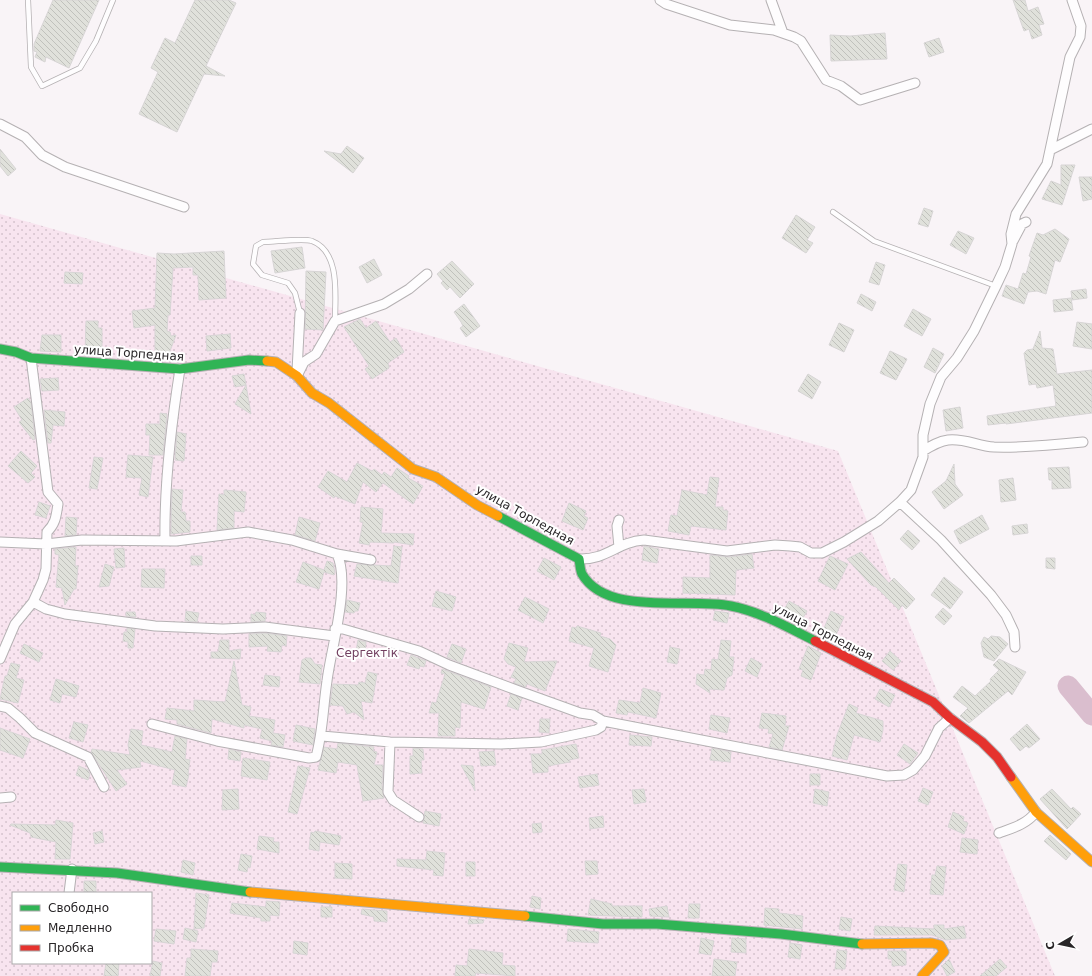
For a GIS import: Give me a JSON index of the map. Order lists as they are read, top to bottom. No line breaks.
{"streets":{"street":["улица Торпедная"]},"parks":["Сергектік"],"legend":["Свободно","Медленно","Пробка"],"north":"left"}
